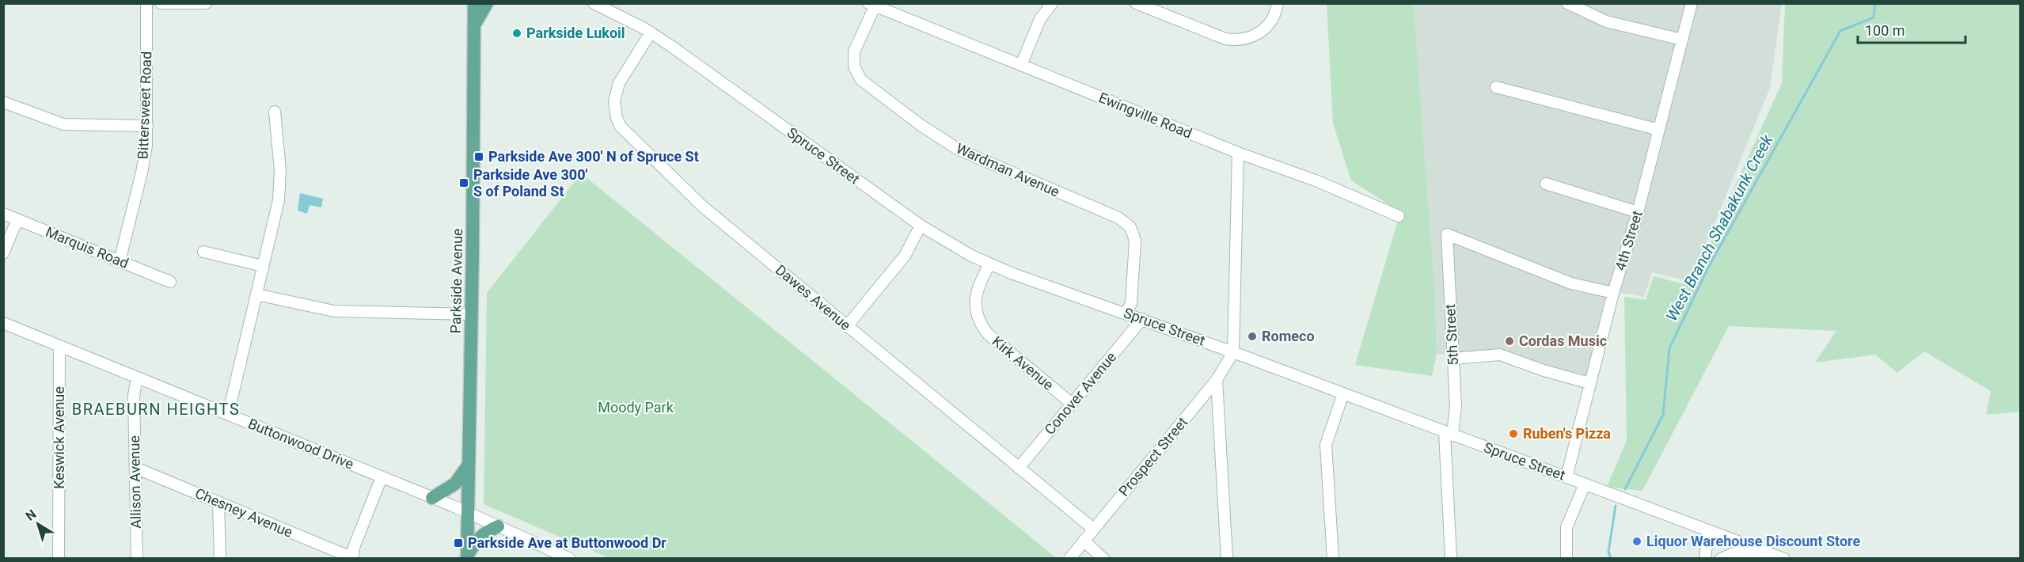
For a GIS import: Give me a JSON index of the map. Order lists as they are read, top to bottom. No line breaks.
{"streets":{"main road":["Parkside Avenue"],"street":["Bittersweet Road","Ewingville Road","Spruce Street","Wardman Avenue","4th Street","Marquis Road","Dawes Avenue","5th Street","Kirk Avenue","Conover Avenue","Keswick Avenue","Buttonwood Drive","Prospect Street","Allison Avenue","Chesney Avenue"]},"crossings":[["Bittersweet Road","Marquis Road"],["Ewingville Road","Wardman Avenue"],["Spruce Street","Wardman Avenue"],["Spruce Street","4th Street"],["Spruce Street","Dawes Avenue"],["Spruce Street","5th Street"],["Spruce Street","Kirk Avenue"],["Spruce Street","Conover Avenue"],["Spruce Street","Prospect Street"],["4th Street","5th Street"],["Parkside Avenue","Buttonwood Drive"],["Dawes Avenue","Conover Avenue"],["Dawes Avenue","Prospect Street"],["Kirk Avenue","Conover Avenue"],["Keswick Avenue","Buttonwood Drive"],["Buttonwood Drive","Allison Avenue"],["Allison Avenue","Chesney Avenue"]],"districts":["BRAEBURN HEIGHTS"],"water":["West Branch Shabakunk Creek"],"parks":["Moody Park"],"places":{"other":["Parkside Lukoil","Romeco","Cordas Music","Ruben's Pizza","Liquor Warehouse Discount Store"],"transit":["Parkside Ave 300' N of Spruce St","Parkside Ave 300' S of Poland St","Parkside Ave at Buttonwood Dr"]},"scale_bar":"100 m","north":"top left"}
